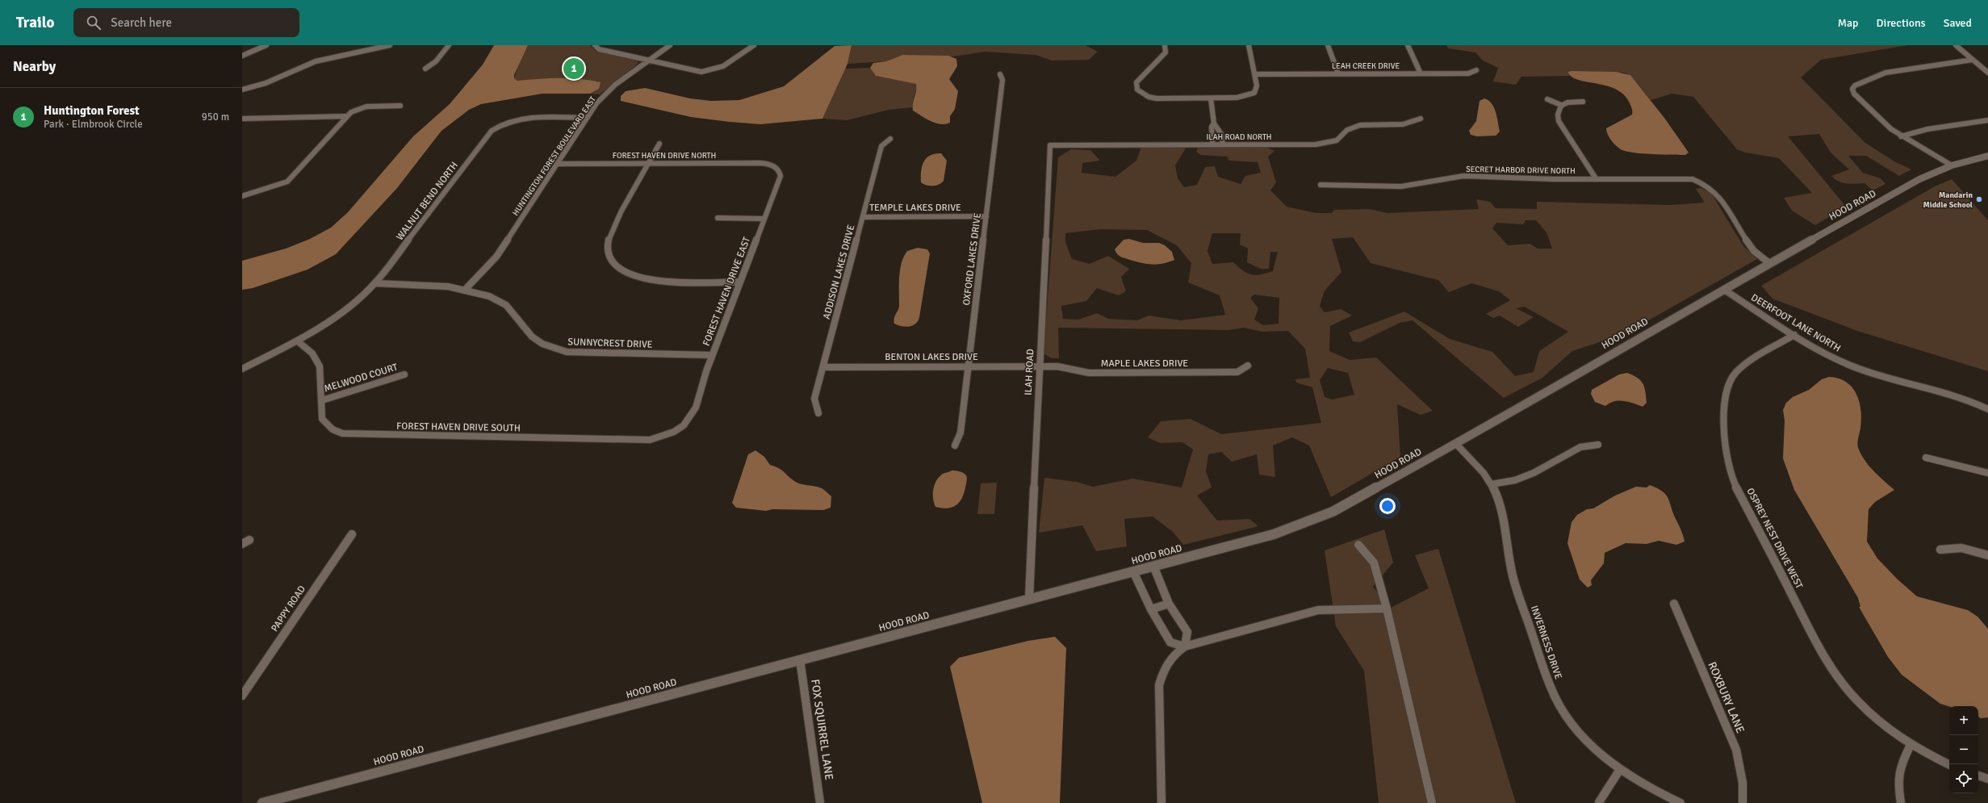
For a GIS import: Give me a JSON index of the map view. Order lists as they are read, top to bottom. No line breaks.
{"streets":{"street":["LEAH CREEK DRIVE","ILAH ROAD NORTH","FOREST HAVEN DRIVE NORTH","HUNTINGTON FOREST BOULEVARD EAST","SECRET HARBOR DRIVE NORTH","WALNUT BEND NORTH","HOOD ROAD","TEMPLE LAKES DRIVE","OXFORD LAKES DRIVE","ADDISON LAKES DRIVE","FOREST HAVEN DRIVE EAST","DEERFOOT LANE NORTH","SUNNYCREST DRIVE","BENTON LAKES DRIVE","MAPLE LAKES DRIVE","ILAH ROAD","MELWOOD COURT","FOREST HAVEN DRIVE SOUTH","OSPREY NEST DRIVE WEST","PAPPY ROAD","INVERNESS DRIVE","ROXBURY LANE","FOX SQUIRREL LANE"]},"crossings":[["ILAH ROAD NORTH","ILAH ROAD"],["FOREST HAVEN DRIVE NORTH","HUNTINGTON FOREST BOULEVARD EAST"],["FOREST HAVEN DRIVE NORTH","FOREST HAVEN DRIVE EAST"],["HUNTINGTON FOREST BOULEVARD EAST","WALNUT BEND NORTH"],["HUNTINGTON FOREST BOULEVARD EAST","SUNNYCREST DRIVE"],["SECRET HARBOR DRIVE NORTH","HOOD ROAD"],["WALNUT BEND NORTH","SUNNYCREST DRIVE"],["WALNUT BEND NORTH","FOREST HAVEN DRIVE SOUTH"],["HOOD ROAD","DEERFOOT LANE NORTH"],["HOOD ROAD","ILAH ROAD"],["HOOD ROAD","INVERNESS DRIVE"],["HOOD ROAD","FOX SQUIRREL LANE"],["TEMPLE LAKES DRIVE","OXFORD LAKES DRIVE"],["TEMPLE LAKES DRIVE","ADDISON LAKES DRIVE"],["OXFORD LAKES DRIVE","BENTON LAKES DRIVE"],["ADDISON LAKES DRIVE","BENTON LAKES DRIVE"],["FOREST HAVEN DRIVE EAST","SUNNYCREST DRIVE"],["FOREST HAVEN DRIVE EAST","FOREST HAVEN DRIVE SOUTH"],["DEERFOOT LANE NORTH","OSPREY NEST DRIVE WEST"],["BENTON LAKES DRIVE","MAPLE LAKES DRIVE"],["BENTON LAKES DRIVE","ILAH ROAD"],["MAPLE LAKES DRIVE","ILAH ROAD"],["MELWOOD COURT","FOREST HAVEN DRIVE SOUTH"]],"places":["Mandarin Middle School"],"page":{"header":"Trailo","search":"Search here","nav":["Map","Directions","Saved"],"heading":"Nearby","pins":"1","list":[{"mark":"1","name":"Huntington Forest","note":"Park · Elmbrook Circle","value":"950 m"}],"map_buttons":["+","−"]}}
